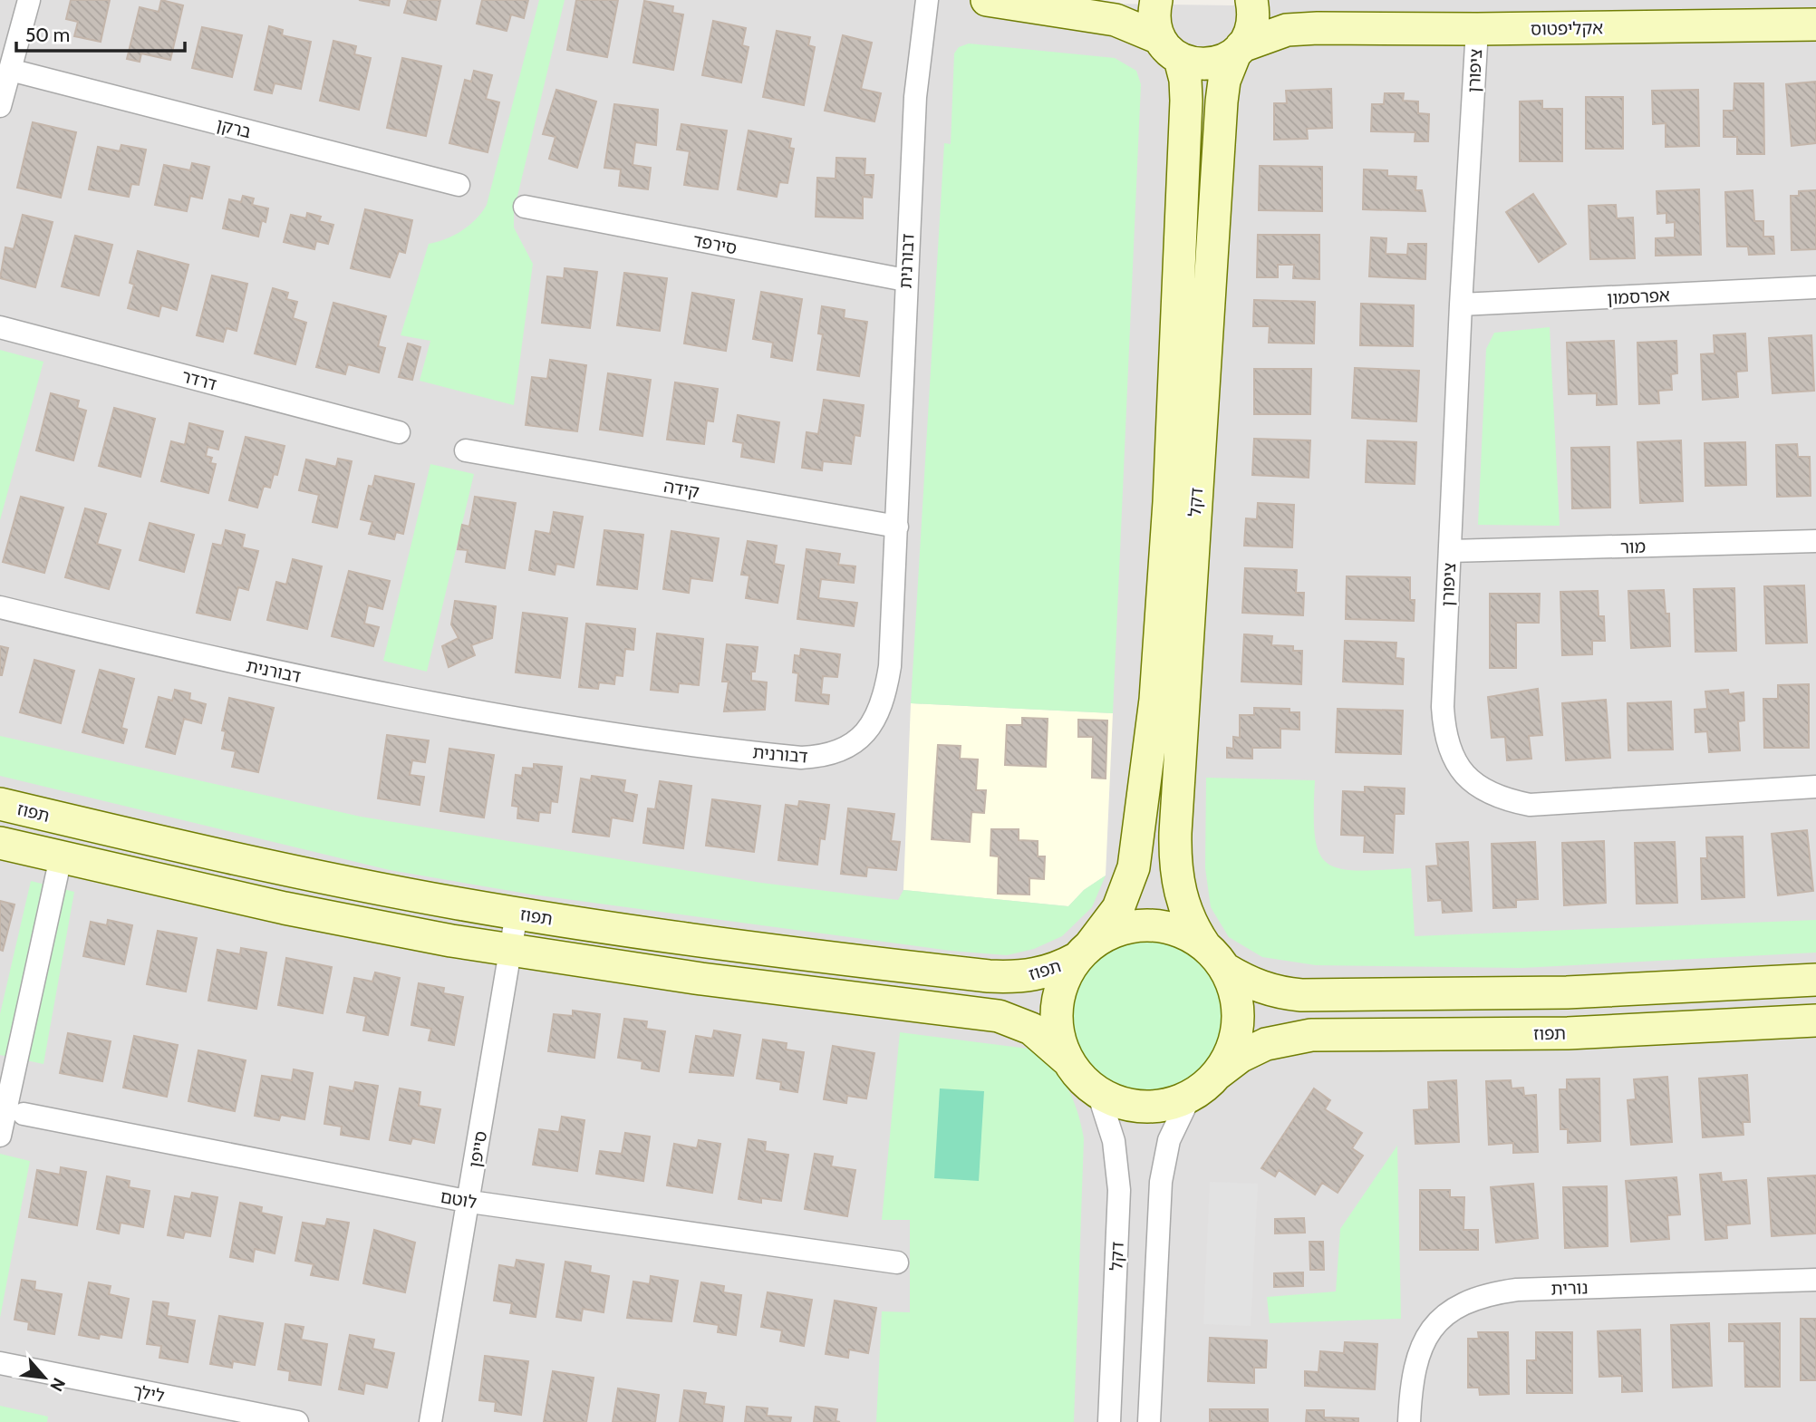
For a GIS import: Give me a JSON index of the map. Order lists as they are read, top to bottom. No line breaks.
{"streets":{"street":["אקליפטוס","ציפורן","ברקן","סירפד","דבורנית","אפרסמון","דרדר","קידה","דקל","מור","תפוז","סייפן","לוטם","נורית","לילך"]},"crossings":[["אקליפטוס","ציפורן"],["אקליפטוס","דקל"],["ציפורן","אפרסמון"],["ציפורן","מור"],["סירפד","דבורנית"],["דבורנית","קידה"],["דקל","תפוז"],["תפוז","סייפן"],["סייפן","לוטם"]],"scale_bar":"50 m","north":"bottom right"}
